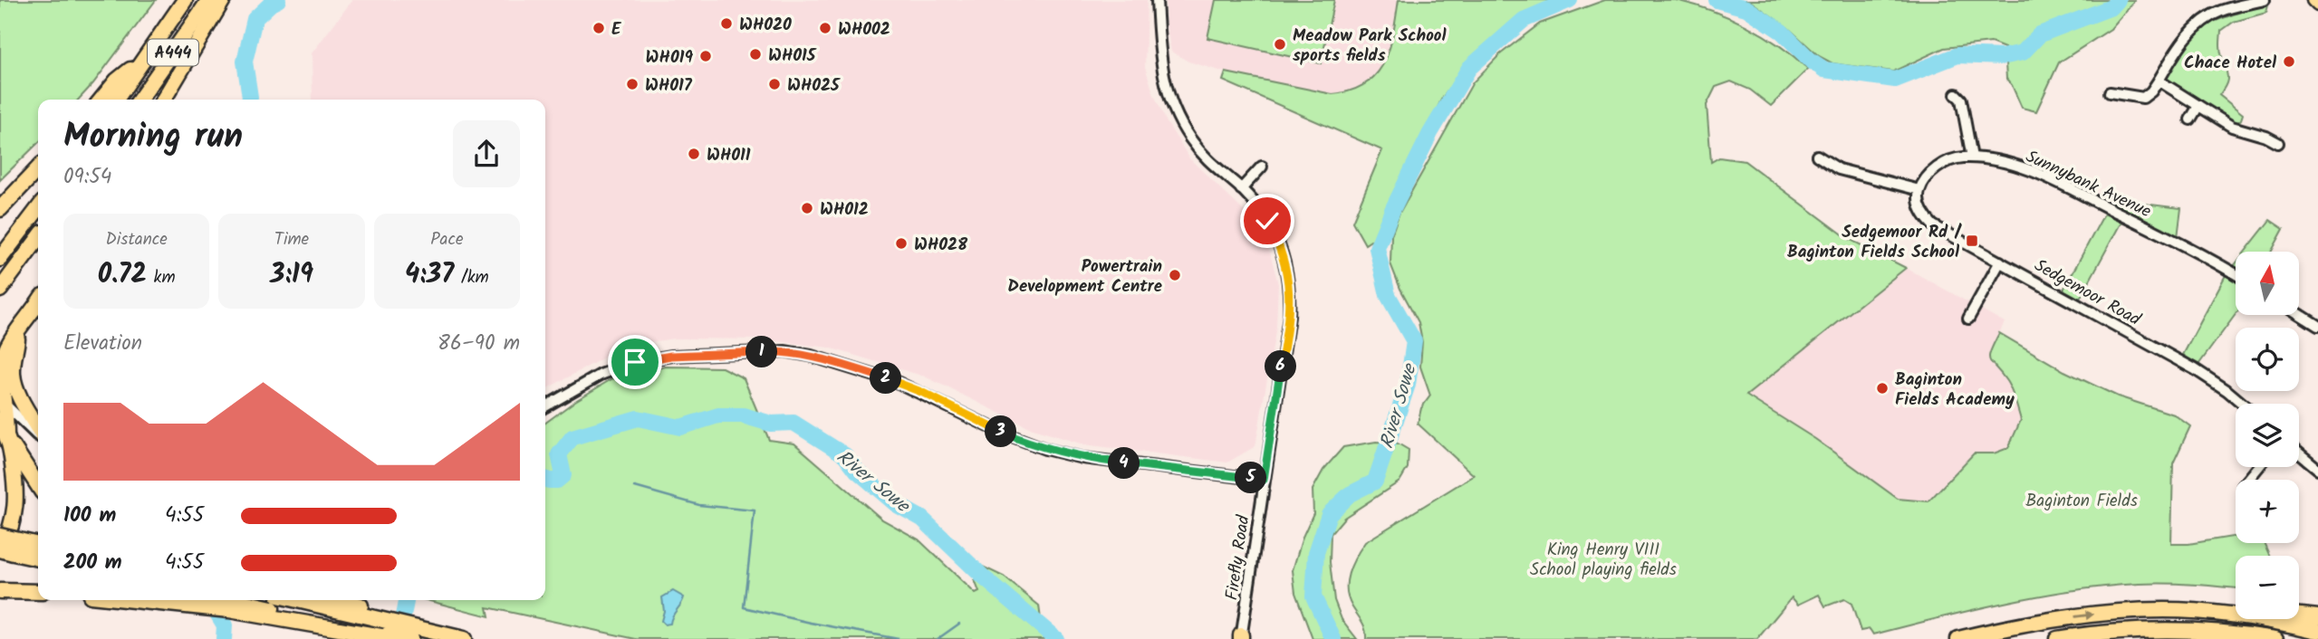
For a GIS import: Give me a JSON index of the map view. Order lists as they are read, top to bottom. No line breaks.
{"streets":{"highway":["A444"],"street":["Sunnybank Avenue","Sedgemoor Road","Firefly Road"]},"crossings":[["Sunnybank Avenue","Sedgemoor Road"]],"water":["River Sowe"],"parks":["Baginton Fields","King Henry VIII School playing fields"],"places":{"other":["WH020","E","WH002","Meadow Park School sports fields","WH015","WH019","Chace Hotel","WH017","WH025","WH011","WH012","WH028","Powertrain Development Centre","Baginton Fields Academy"],"transit":["Sedgemoor Rd / Baginton Fields School"]},"north":"top","page":{"heading":["Morning run","09:54"],"stats":[["Distance","0.72 km"],["Time","3:19"],["Pace","4:37 /km"]],"map_buttons":["+","−"],"chart":["Elevation","86–90 m"],"pins":["1","6","2","3","4","5"],"list":[{"name":"100 m","note":"4:55"},{"name":"200 m","note":"4:55"}]}}
